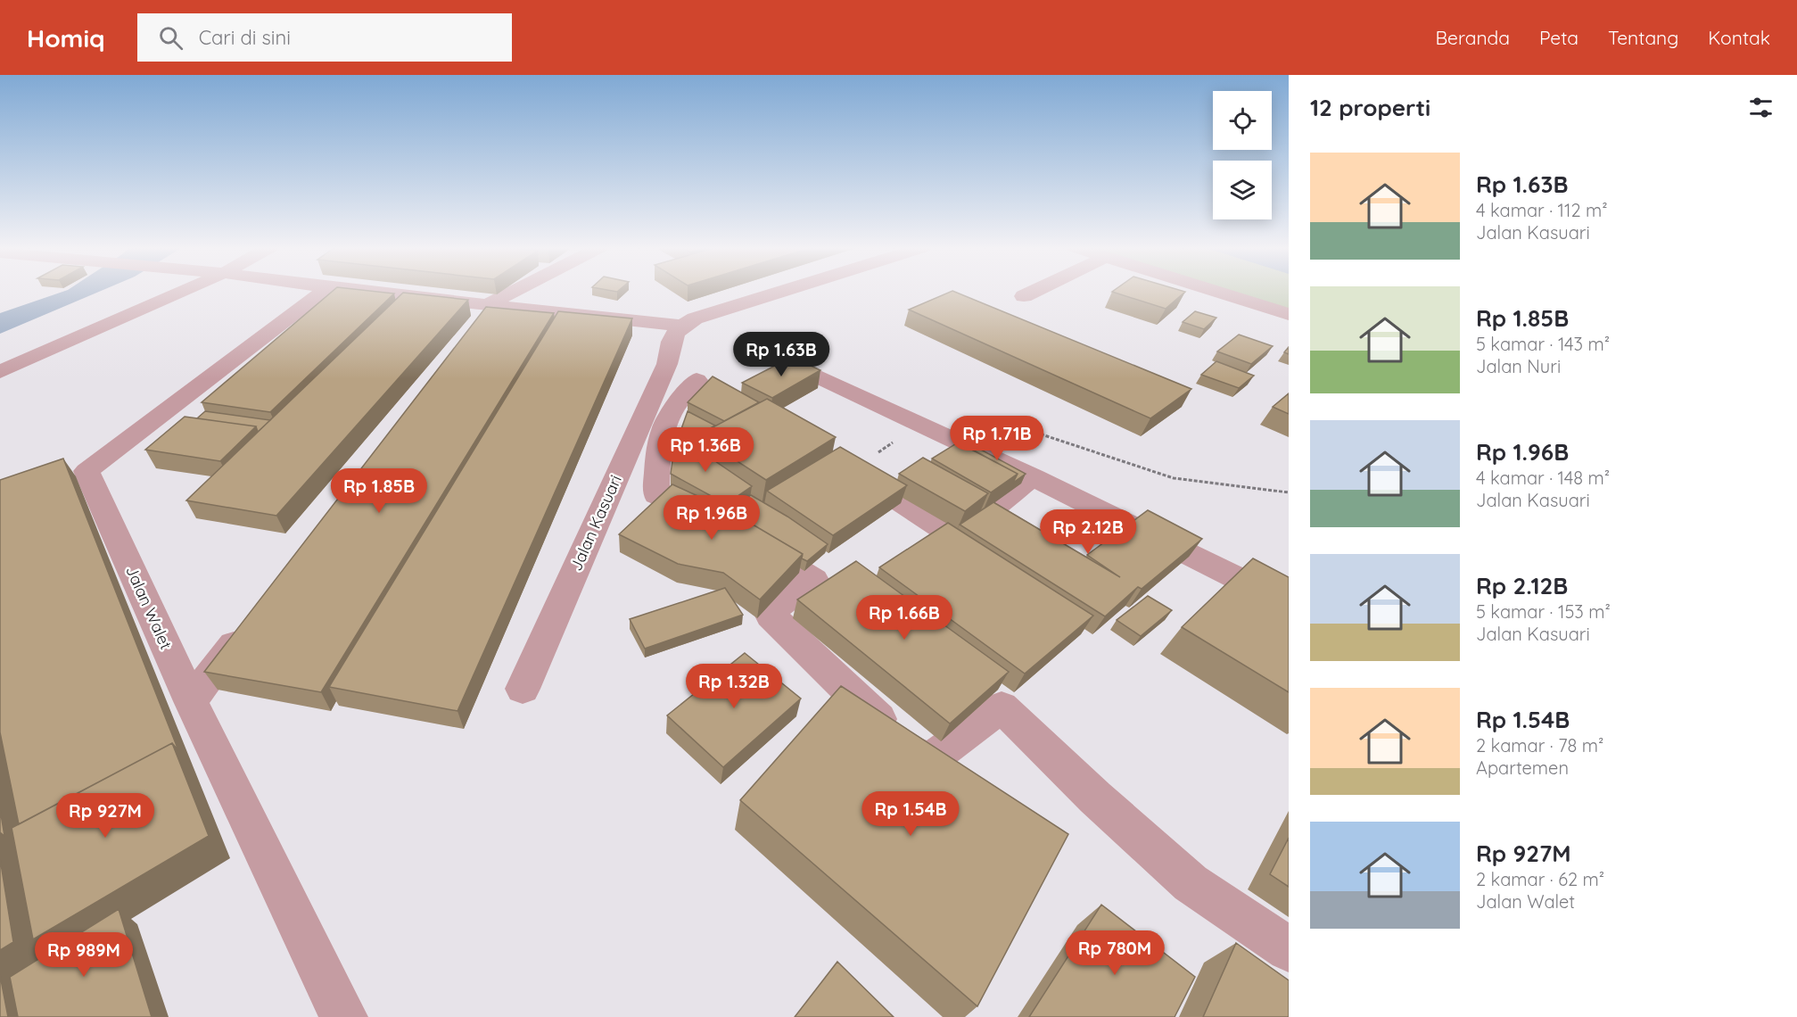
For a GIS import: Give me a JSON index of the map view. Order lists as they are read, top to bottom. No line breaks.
{"streets":{"street":["Jalan Kasuari","Jalan Walet"]},"page":{"header":"Homiq","search":"Cari di sini","nav":["Beranda","Peta","Tentang","Kontak"],"heading":"12 properti","list":[{"name":"Rp 1.63B","note":"4 kamar · 112 m² · Jalan Kasuari"},{"name":"Rp 1.85B","note":"5 kamar · 143 m² · Jalan Nuri"},{"name":"Rp 1.96B","note":"4 kamar · 148 m² · Jalan Kasuari"},{"name":"Rp 2.12B","note":"5 kamar · 153 m² · Jalan Kasuari"},{"name":"Rp 1.54B","note":"2 kamar · 78 m² · Apartemen"},{"name":"Rp 927M","note":"2 kamar · 62 m² · Jalan Walet"}],"price":["Rp 1.63B","Rp 1.71B","Rp 1.36B","Rp 1.85B","Rp 1.96B","Rp 2.12B","Rp 1.66B","Rp 1.32B","Rp 1.54B","Rp 927M","Rp 780M","Rp 989M"]}}
